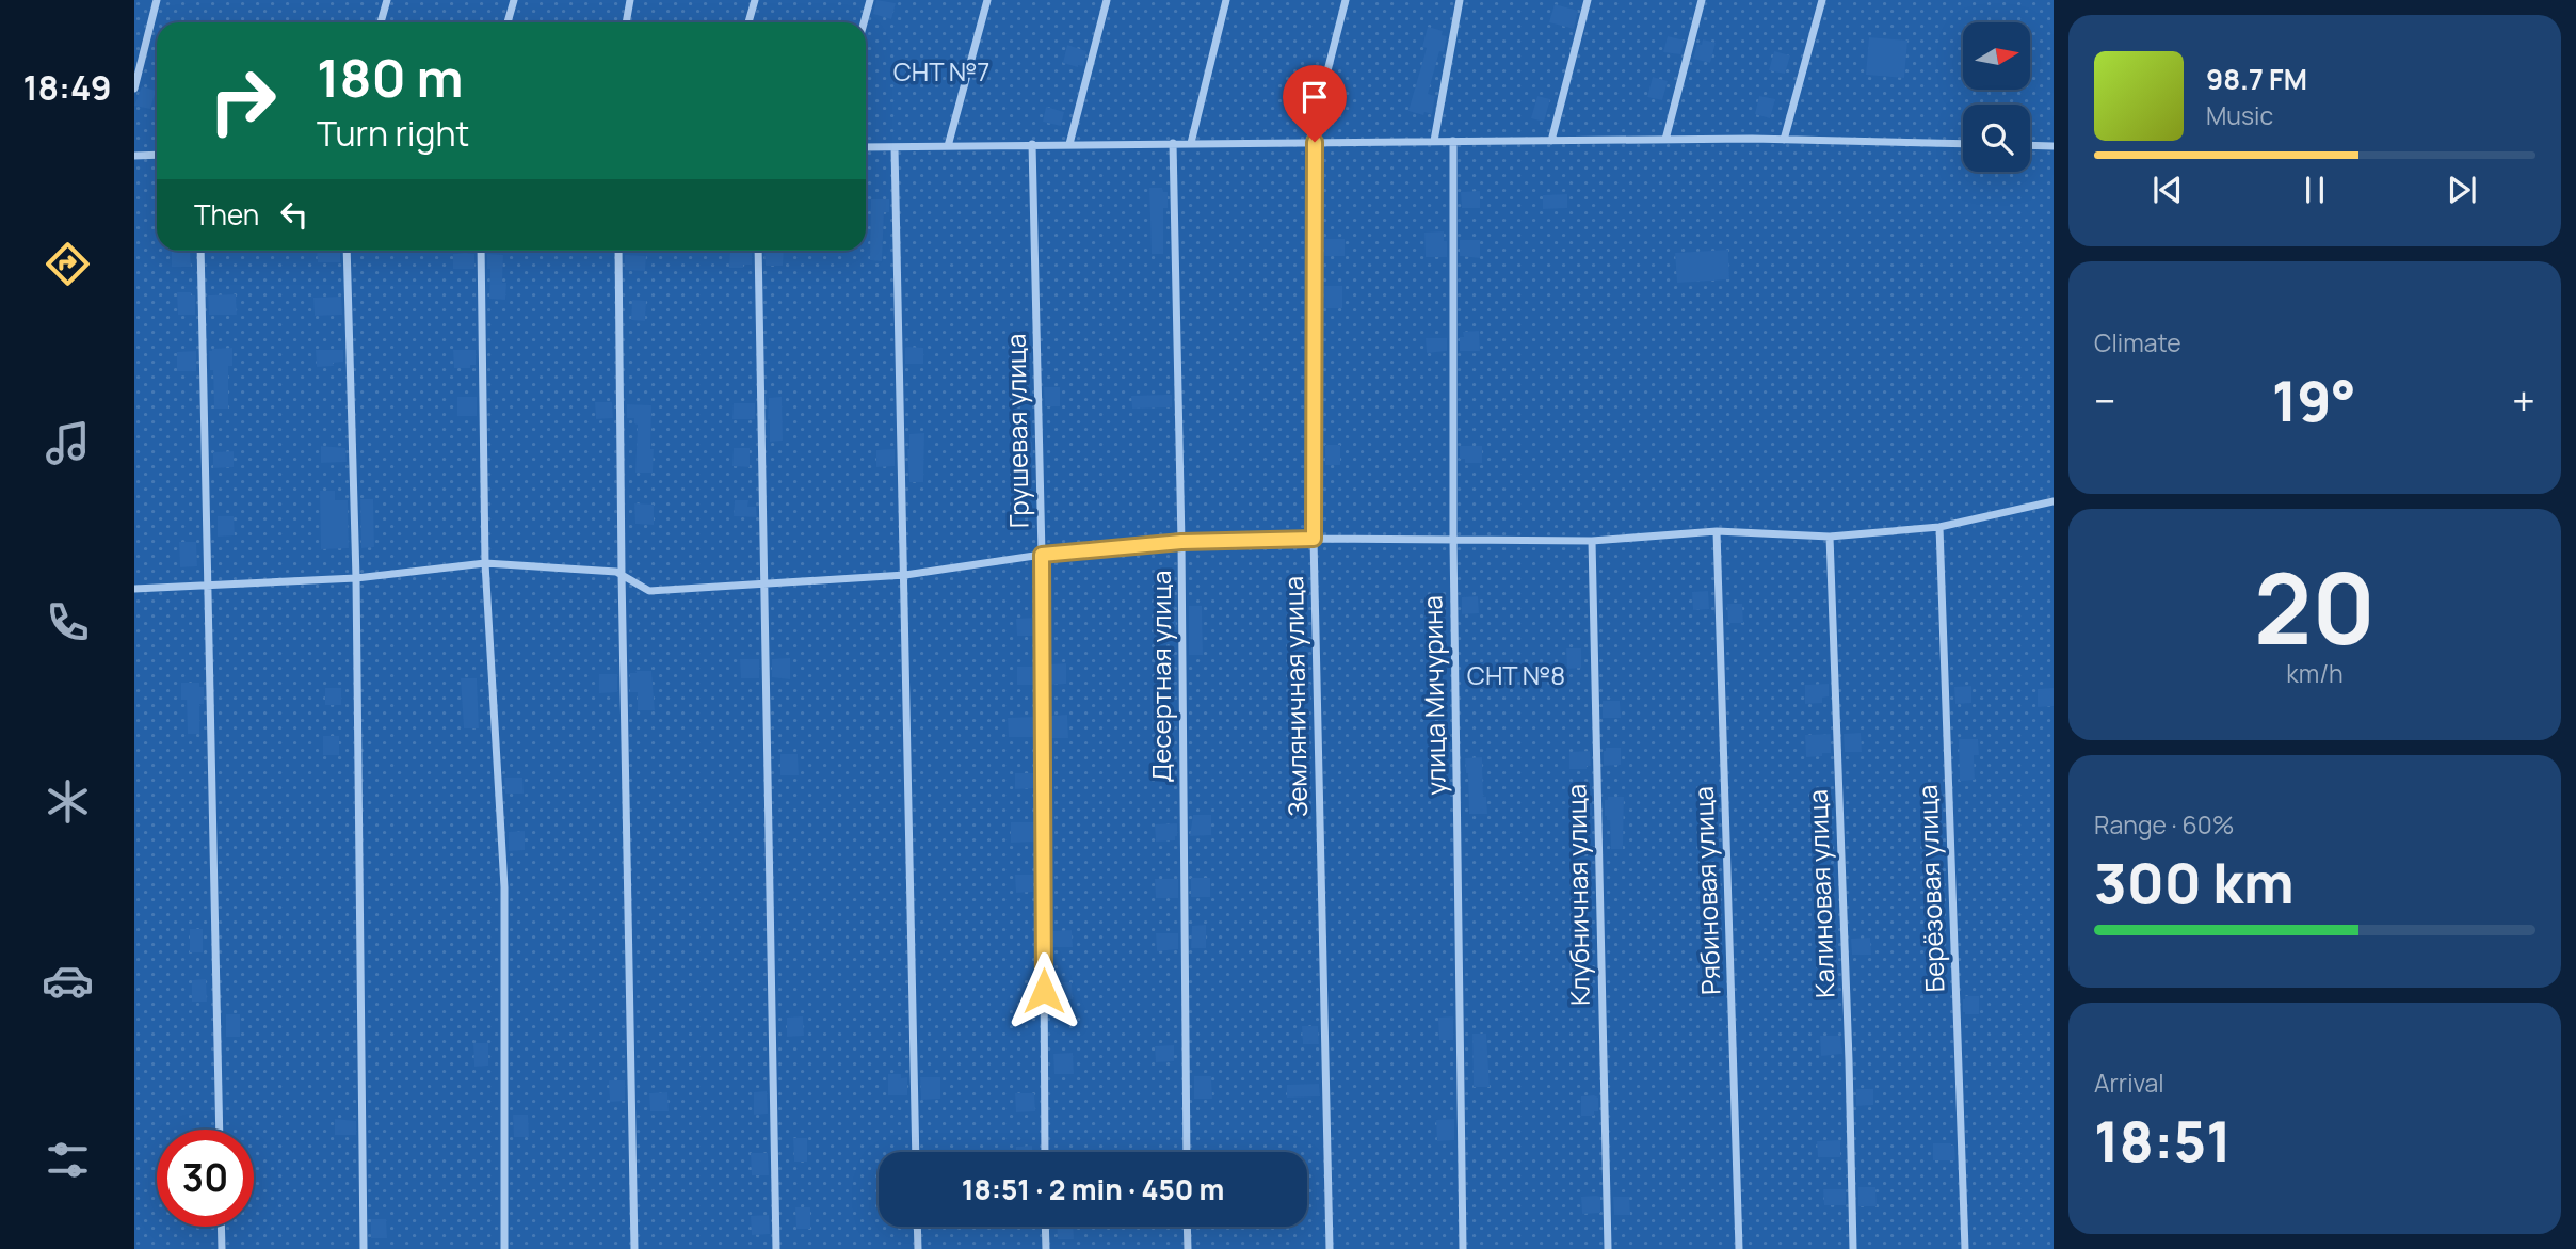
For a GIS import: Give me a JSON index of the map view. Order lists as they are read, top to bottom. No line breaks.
{"streets":{"street":["Грушевая улица","Десертная улица","улица Мичурина","Земляничная улица","Берёзовая улица","Рябиновая улица","Калиновая улица","Клубничная улица"]},"parks":["СНТ №7","СНТ №8"],"north":"right","page":{"tabs":"18:49","turn":["180 m","Turn right"],"song":["98.7 FM","Music"],"then":"Then","tile":["Climate",["20","km/h"],["Range · 60%","300 km"],["Arrival","18:51"]],"heat":["−","19°","+"],"limit":"30","trip":"18:51 · 2 min · 450 m"}}
